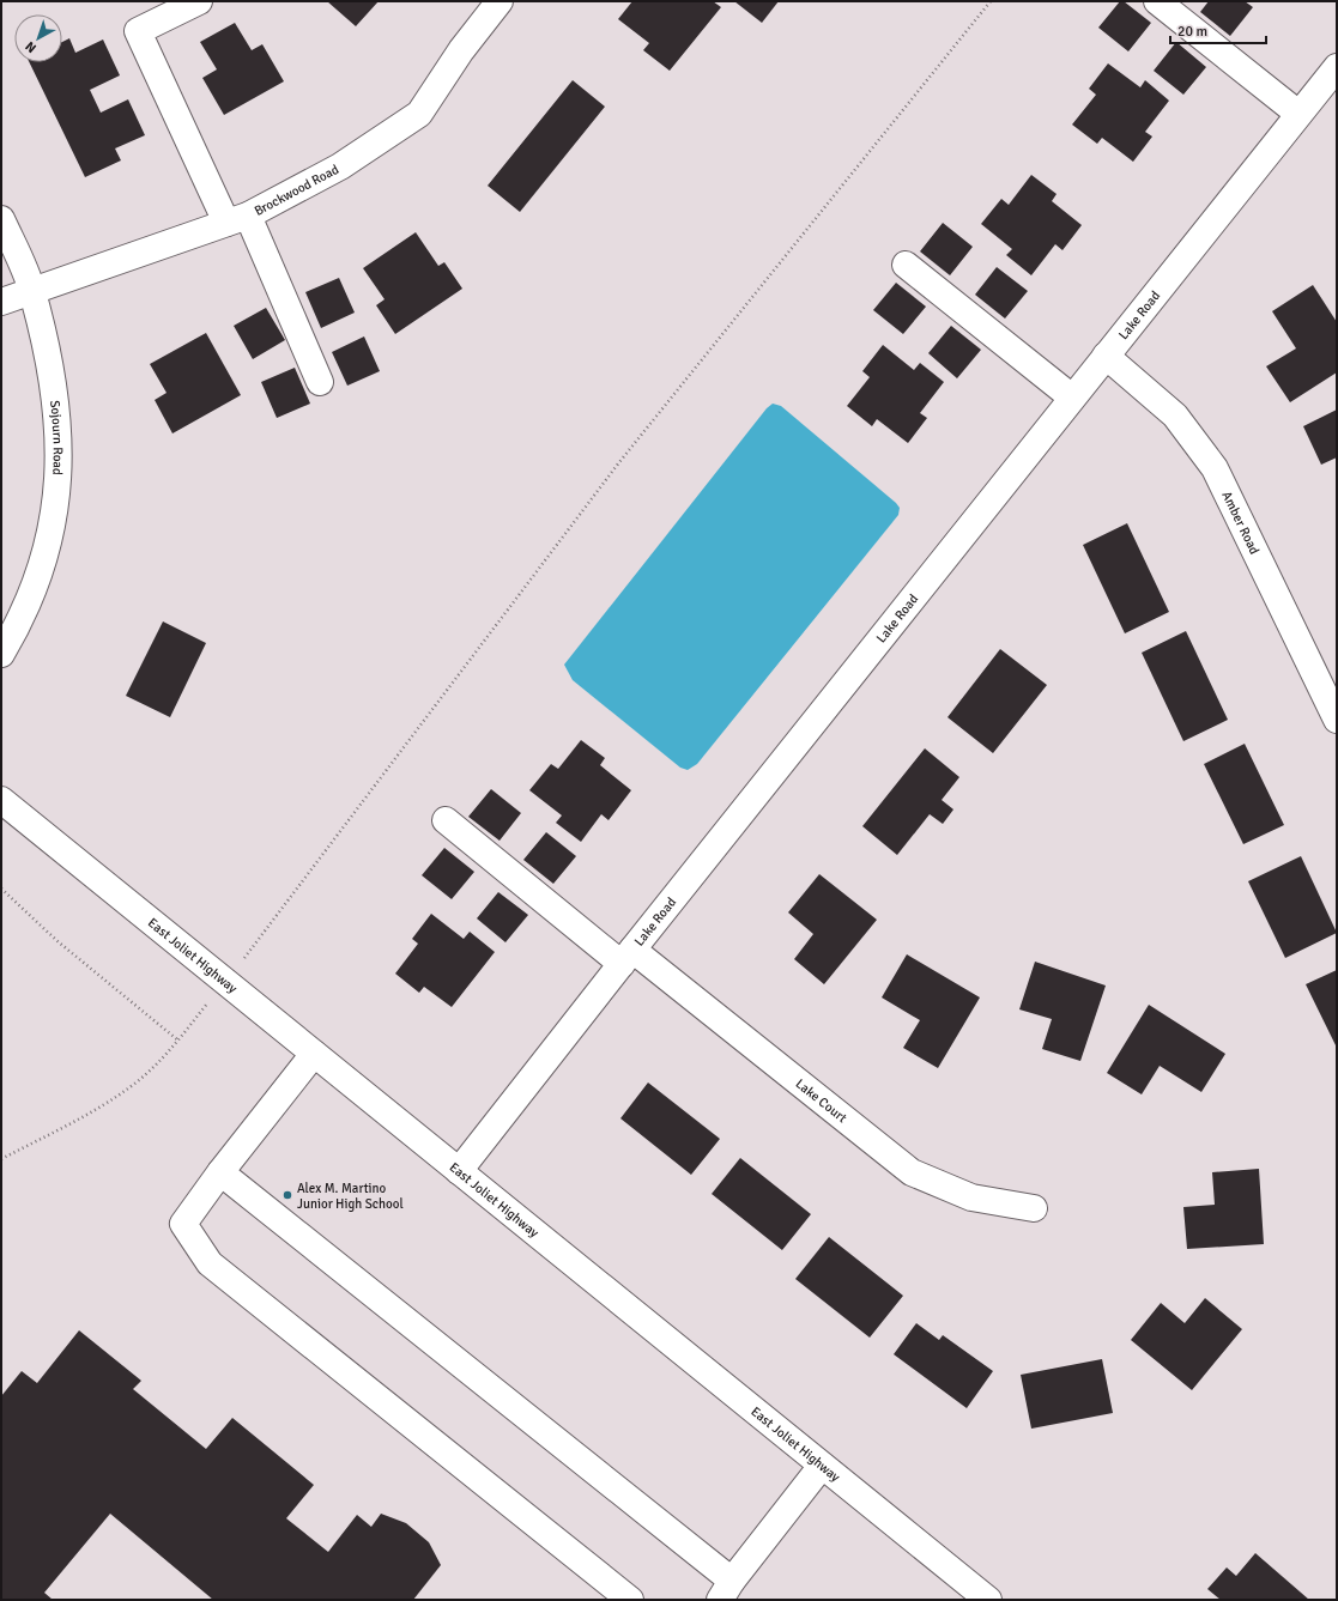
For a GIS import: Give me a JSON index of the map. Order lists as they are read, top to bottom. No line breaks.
{"streets":{"street":["Brockwood Road","Lake Road","Sojourn Road","Amber Road","East Joliet Highway","Lake Court"]},"crossings":[["Brockwood Road","Sojourn Road"],["Lake Road","Amber Road"],["Lake Road","East Joliet Highway"],["Lake Road","Lake Court"]],"places":["Alex M. Martino Junior High School"],"scale_bar":"20 m","north":"bottom left"}
